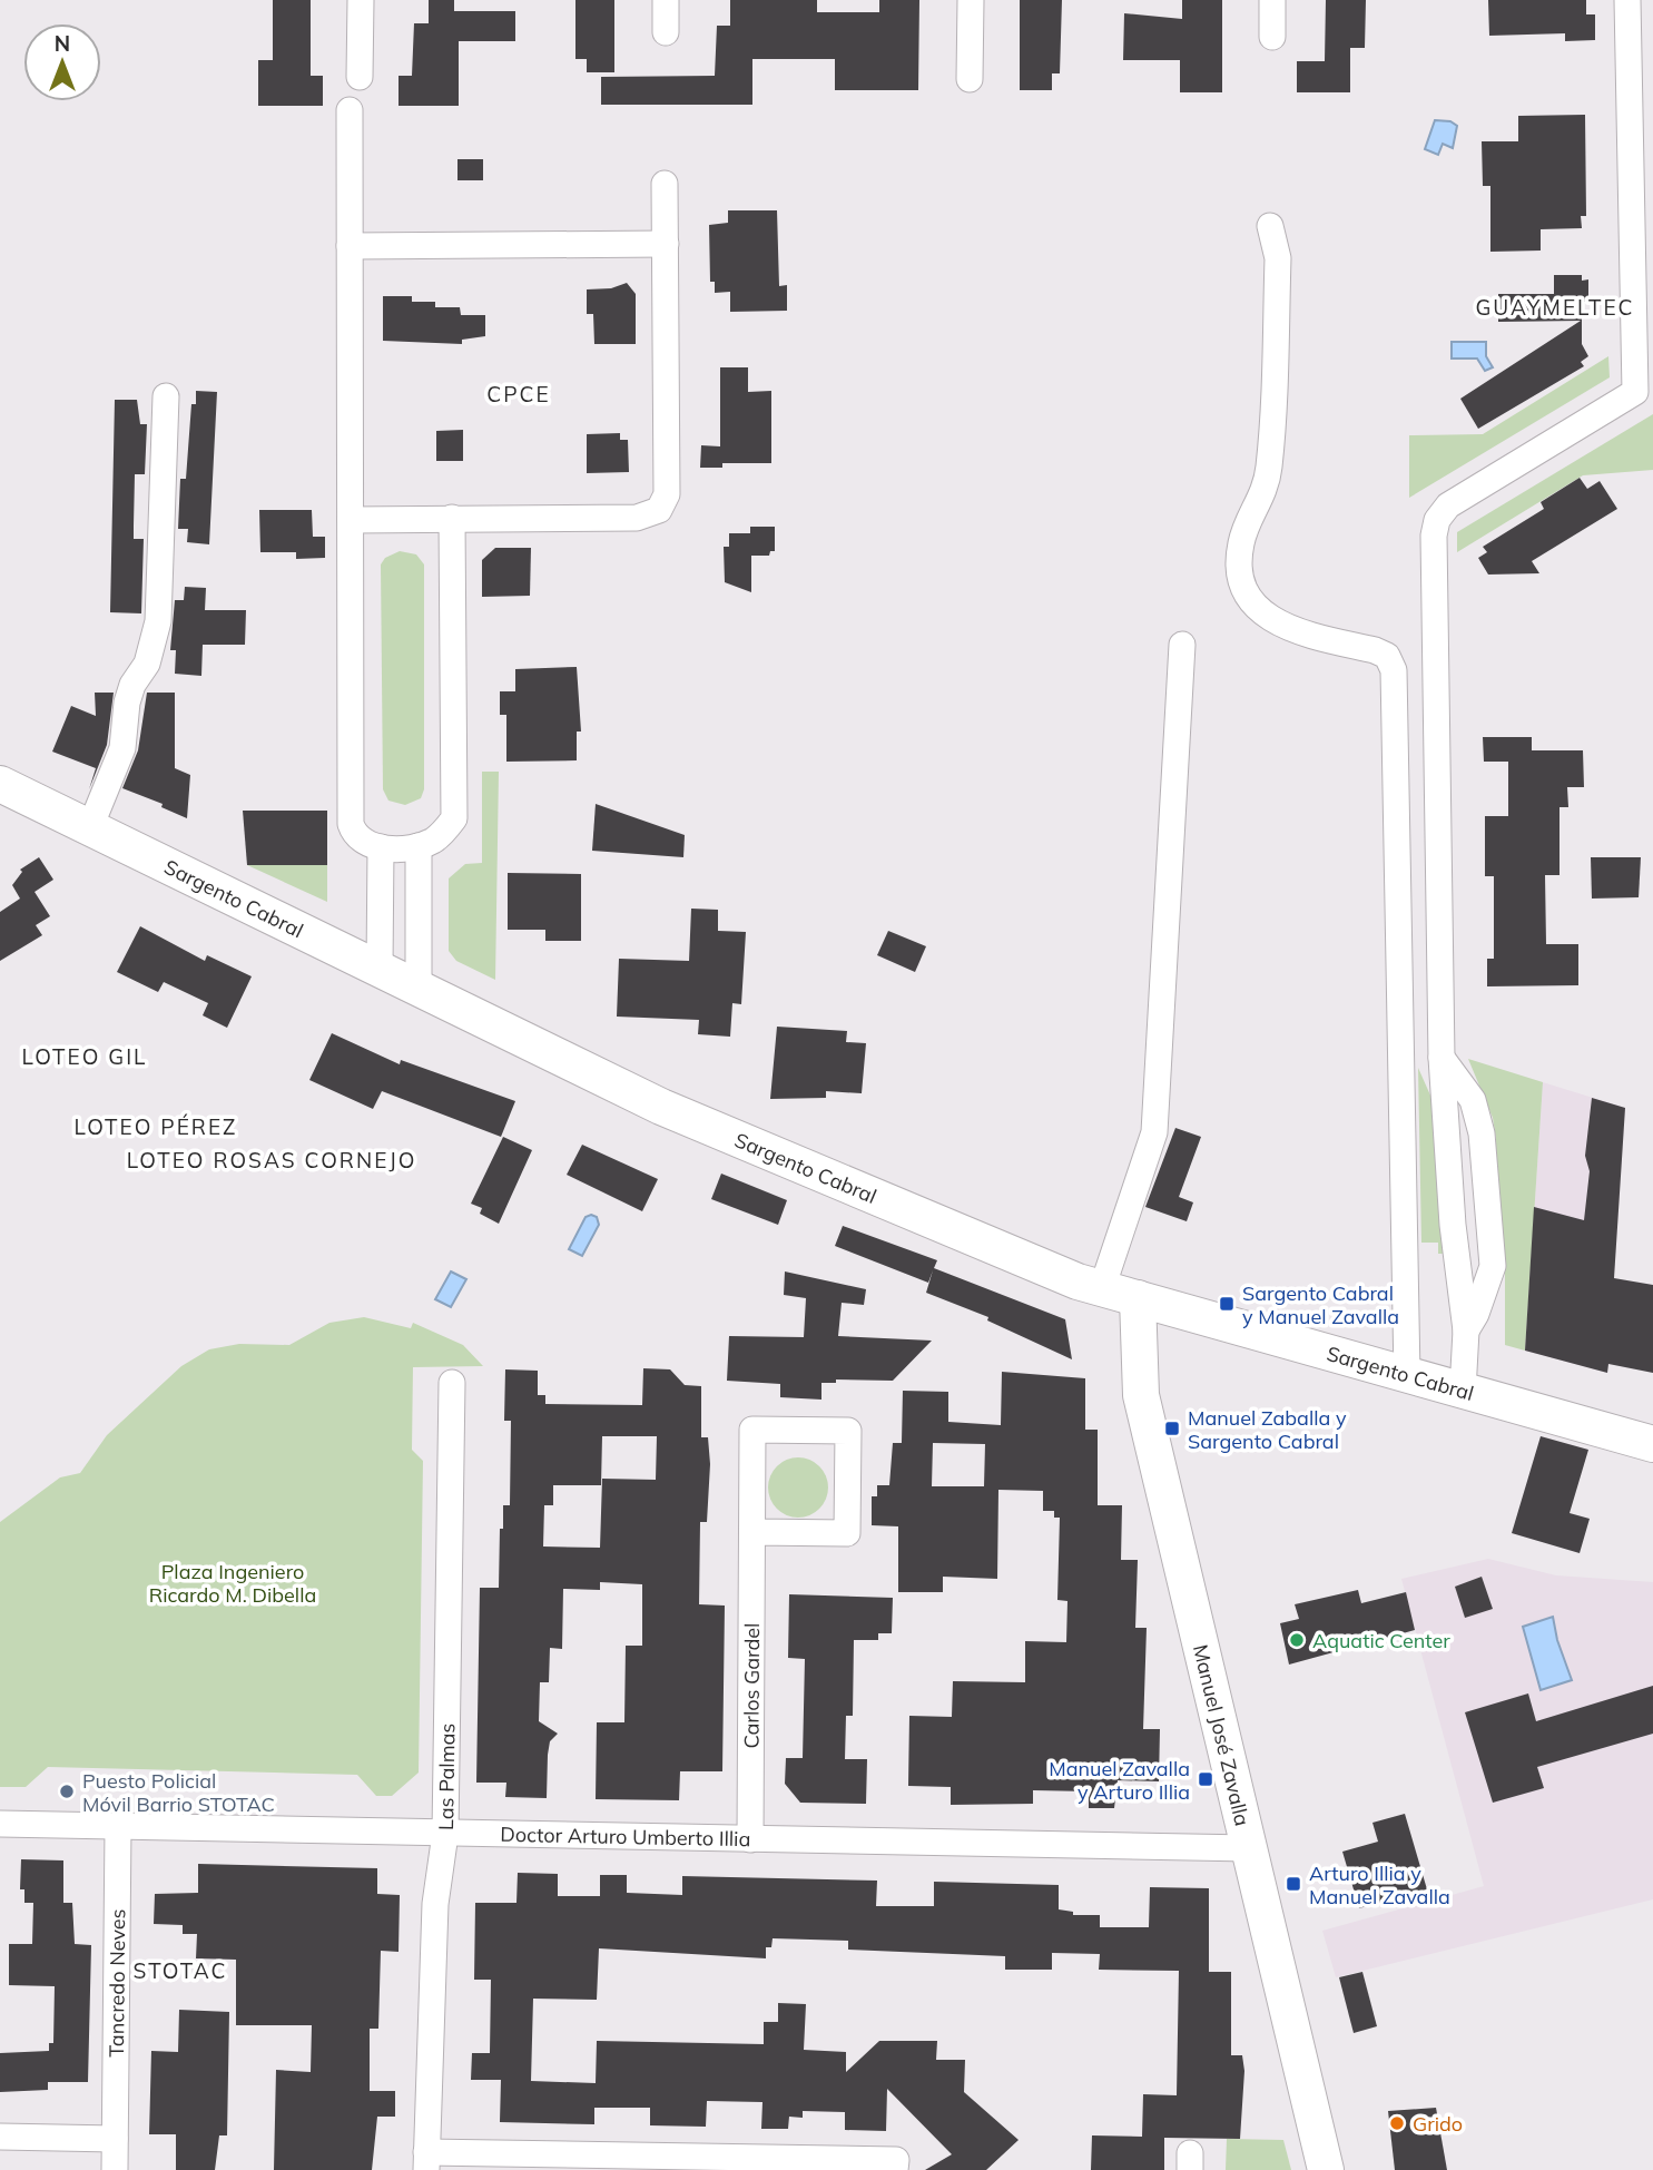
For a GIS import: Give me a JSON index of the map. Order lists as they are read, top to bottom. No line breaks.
{"streets":{"main road":["Sargento Cabral","Manuel José Zavalla"],"street":["Carlos Gardel","Las Palmas","Doctor Arturo Umberto Illia","Tancredo Neves"]},"crossings":[["Sargento Cabral","Manuel José Zavalla"],["Carlos Gardel","Doctor Arturo Umberto Illia"],["Manuel José Zavalla","Doctor Arturo Umberto Illia"],["Las Palmas","Doctor Arturo Umberto Illia"],["Doctor Arturo Umberto Illia","Tancredo Neves"]],"districts":["GUAYMELTEC","CPCE","LOTEO GIL","LOTEO PÉREZ","LOTEO ROSAS CORNEJO","STOTAC"],"parks":["Plaza Ingeniero Ricardo M. Dibella"],"places":{"transit":["Sargento Cabral y Manuel Zavalla","Manuel Zaballa y Sargento Cabral","Manuel Zavalla y Arturo Illia","Arturo Illia y Manuel Zavalla"],"other":["Aquatic Center","Puesto Policial Móvil Barrio STOTAC","Grido"]},"north":"top"}
